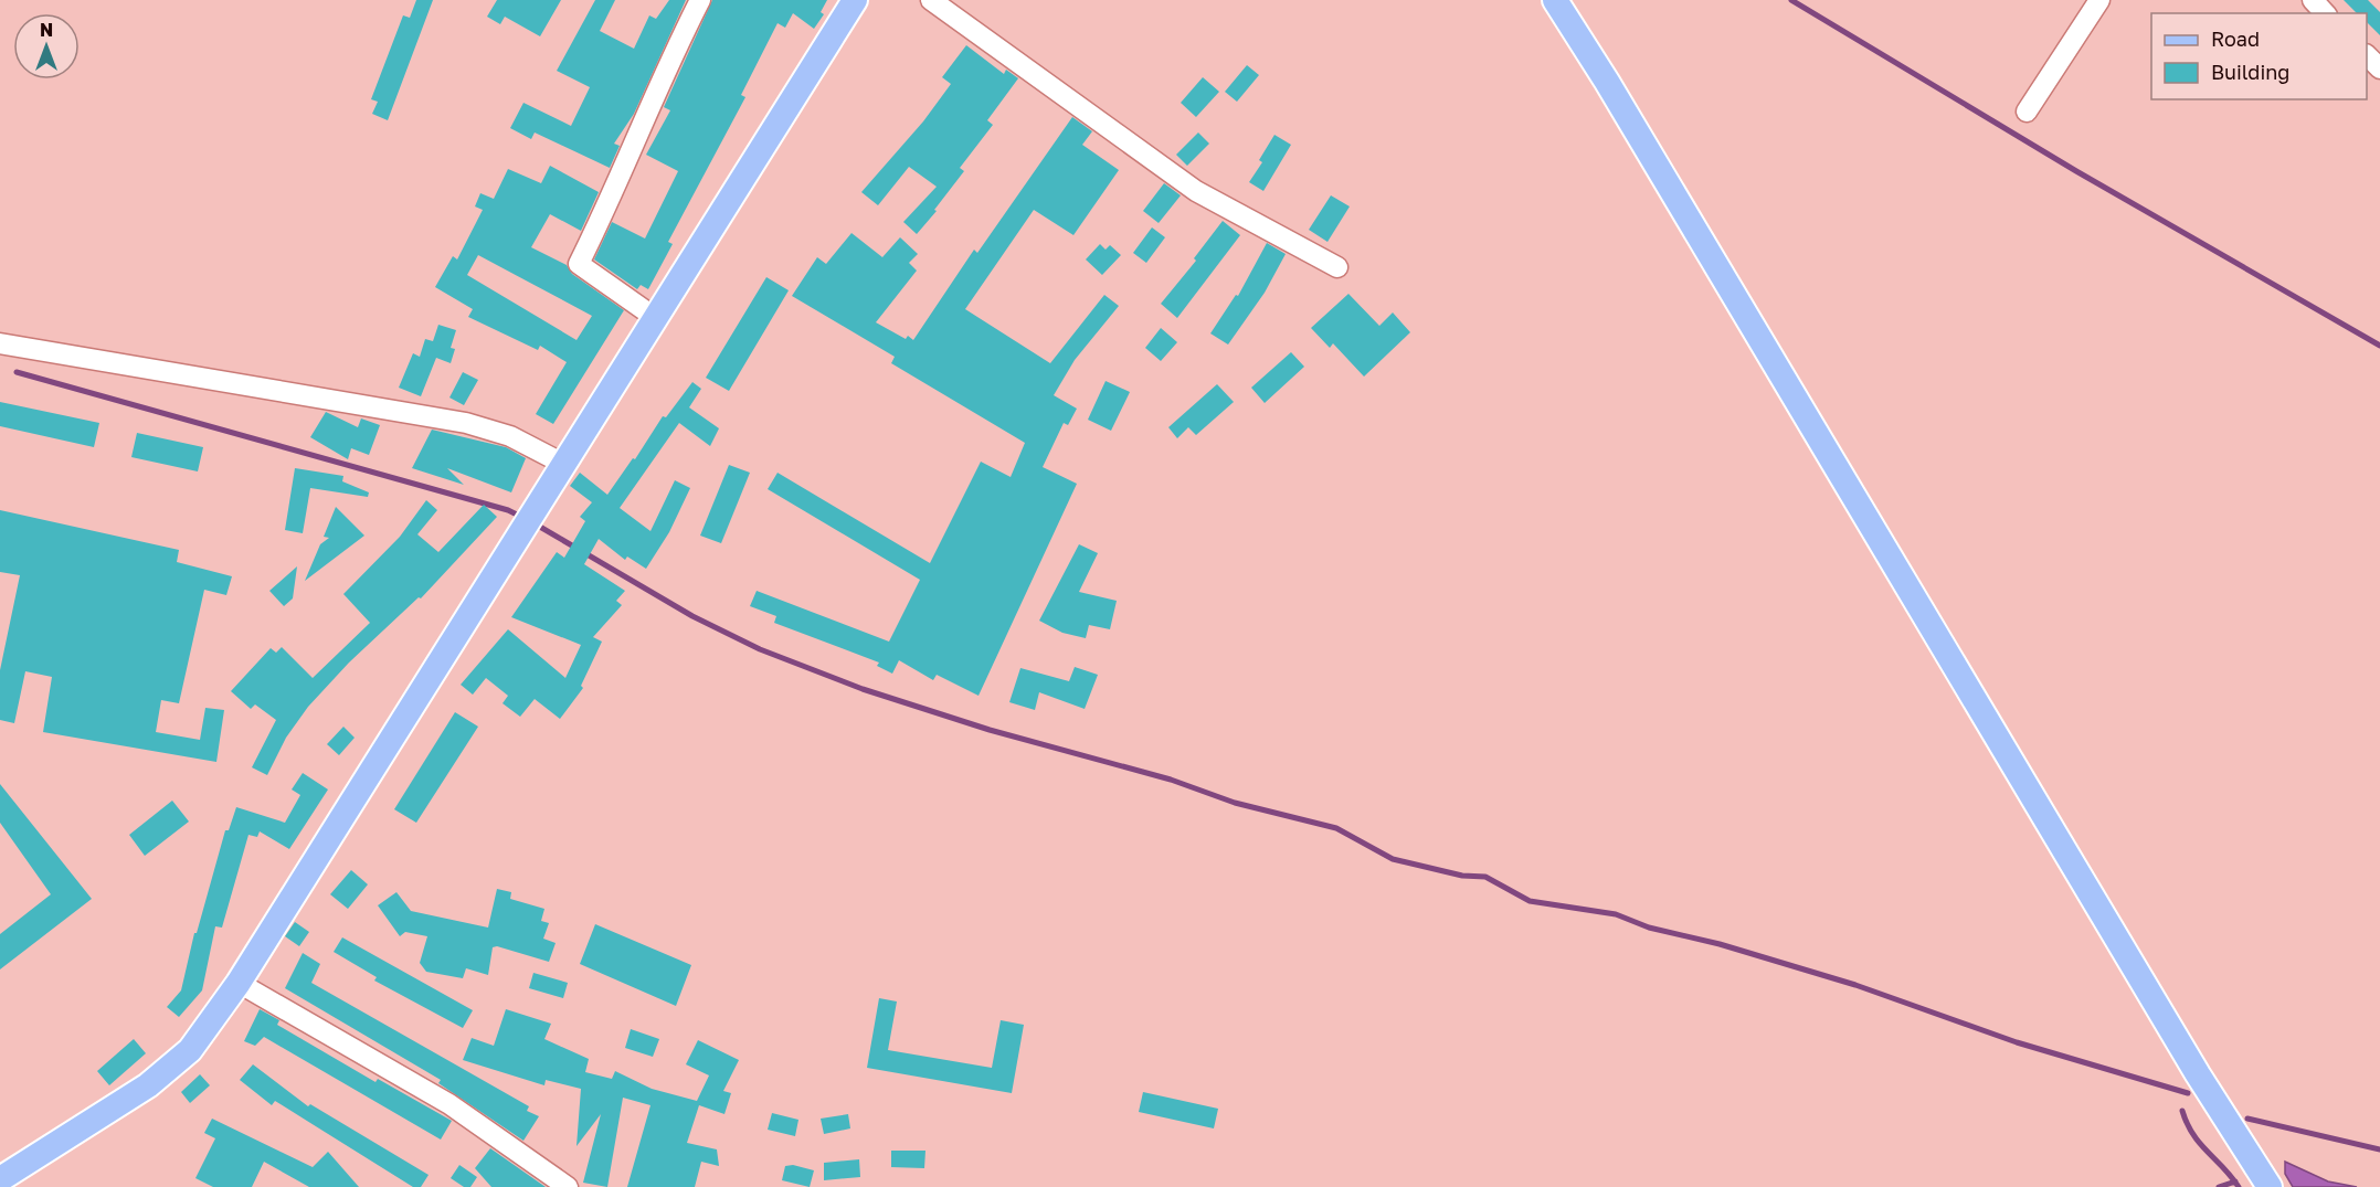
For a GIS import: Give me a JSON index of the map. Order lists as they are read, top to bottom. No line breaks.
{"legend":["Road","Building"],"north":"top"}
